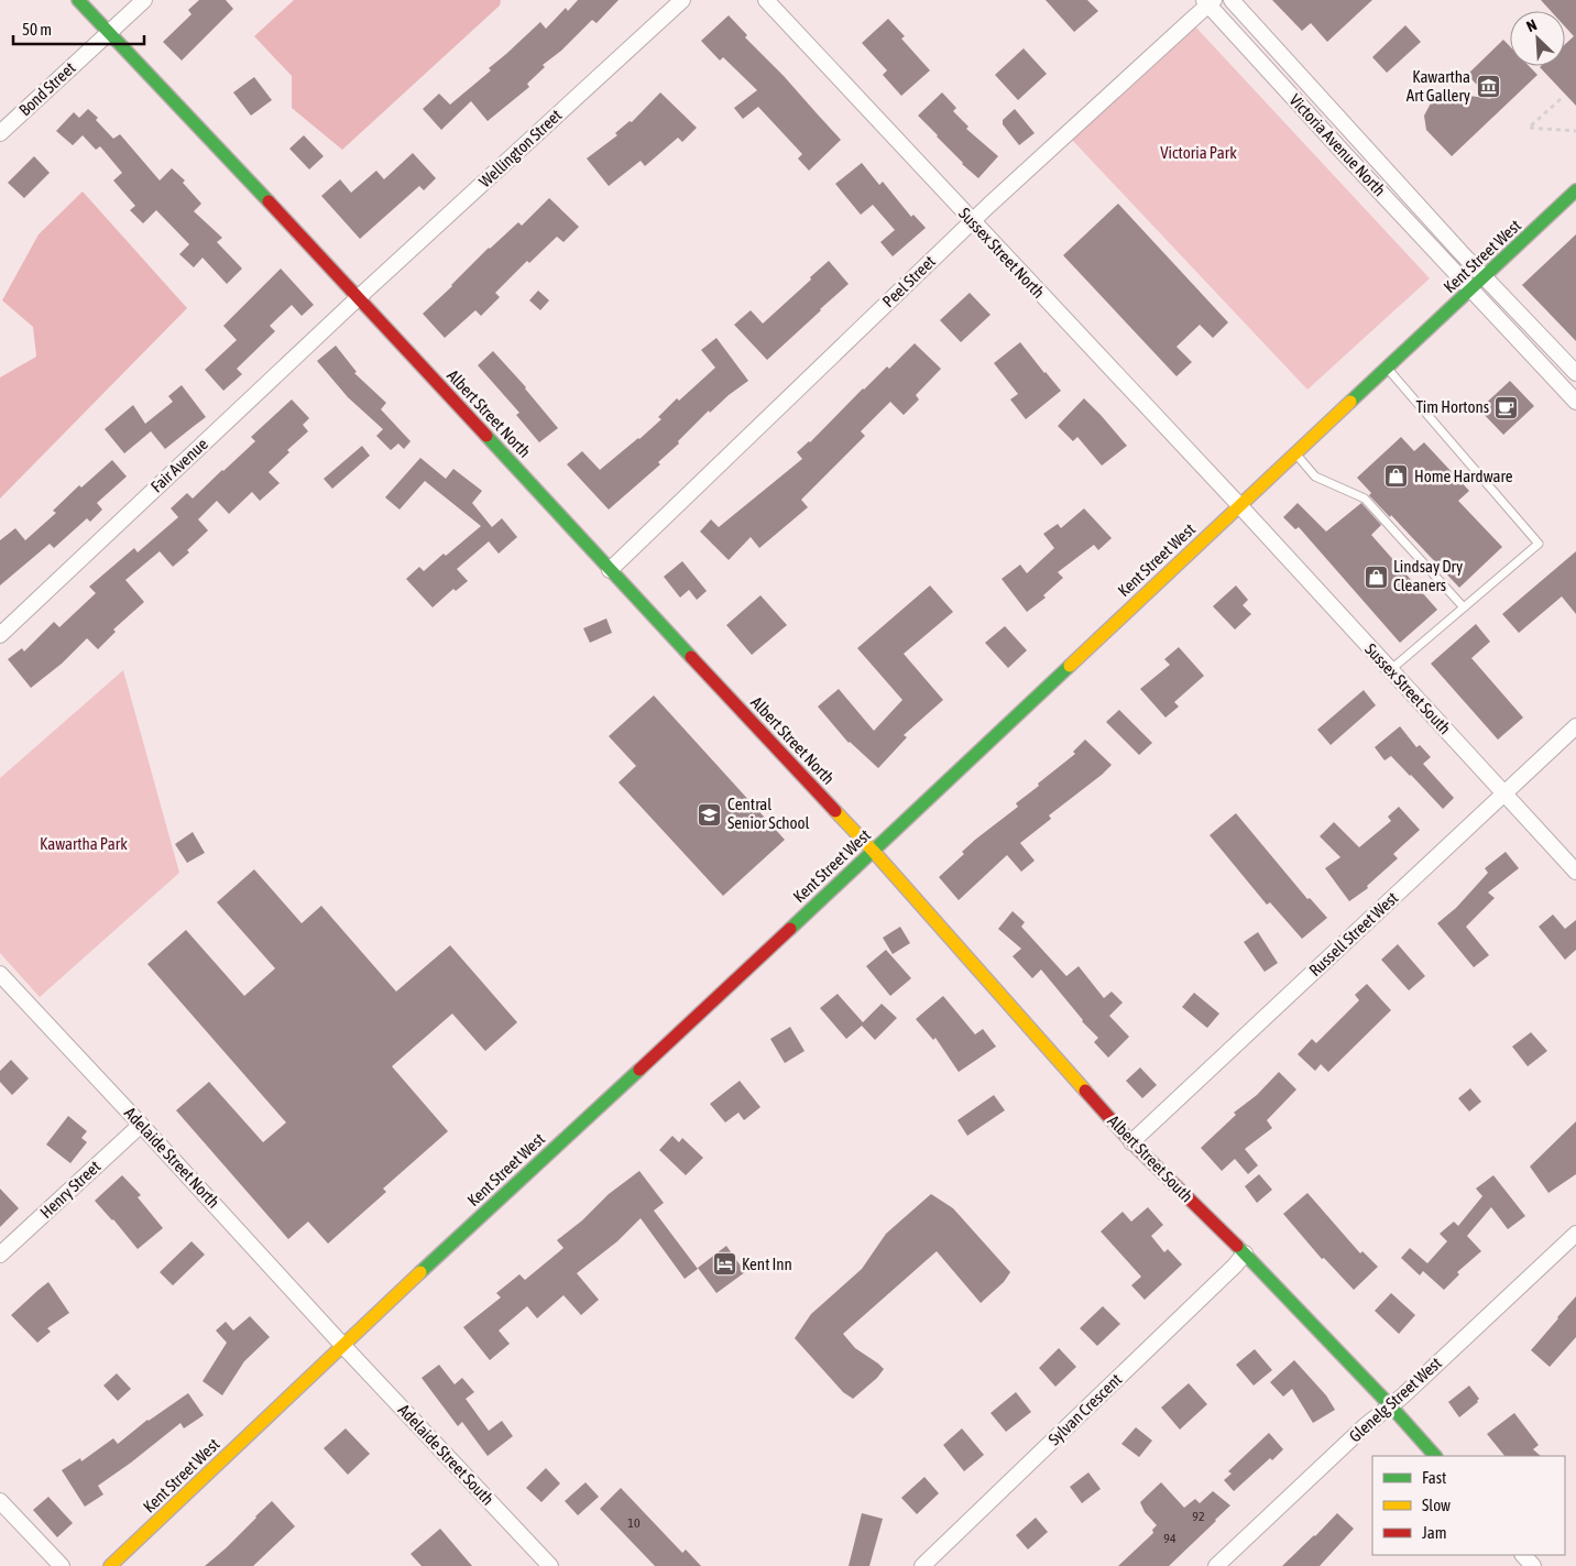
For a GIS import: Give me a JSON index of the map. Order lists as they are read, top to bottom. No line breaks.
{"streets":{"main road":["Kent Street West","Albert Street North","Albert Street South"],"street":["Bond Street","Victoria Avenue North","Wellington Street","Sussex Street North","Peel Street","Fair Avenue","Sussex Street South","Russell Street West","Adelaide Street North","Henry Street","Glenelg Street West","Sylvan Crescent","Adelaide Street South"]},"crossings":[["Bond Street","Albert Street North"],["Victoria Avenue North","Kent Street West"],["Victoria Avenue North","Peel Street"],["Wellington Street","Albert Street North"],["Wellington Street","Fair Avenue"],["Sussex Street North","Kent Street West"],["Sussex Street North","Peel Street"],["Sussex Street North","Sussex Street South"],["Kent Street West","Albert Street North"],["Kent Street West","Sussex Street South"],["Kent Street West","Adelaide Street North"],["Kent Street West","Albert Street South"],["Kent Street West","Adelaide Street South"],["Peel Street","Albert Street North"],["Albert Street North","Fair Avenue"],["Albert Street North","Albert Street South"],["Sussex Street South","Russell Street West"],["Russell Street West","Albert Street South"],["Adelaide Street North","Henry Street"],["Adelaide Street North","Adelaide Street South"],["Albert Street South","Glenelg Street West"],["Albert Street South","Sylvan Crescent"]],"parks":["Victoria Park","Kawartha Park"],"places":{"museum":["Kawartha Art Gallery"],"cafe":["Tim Hortons"],"shop":["Home Hardware","Lindsay Dry Cleaners"],"school or university":["Central Senior School"],"hotel":["Kent Inn"]},"house_numbers":["92","10","94"],"legend":["Fast","Slow","Jam"],"scale_bar":"50 m","north":"top left"}
